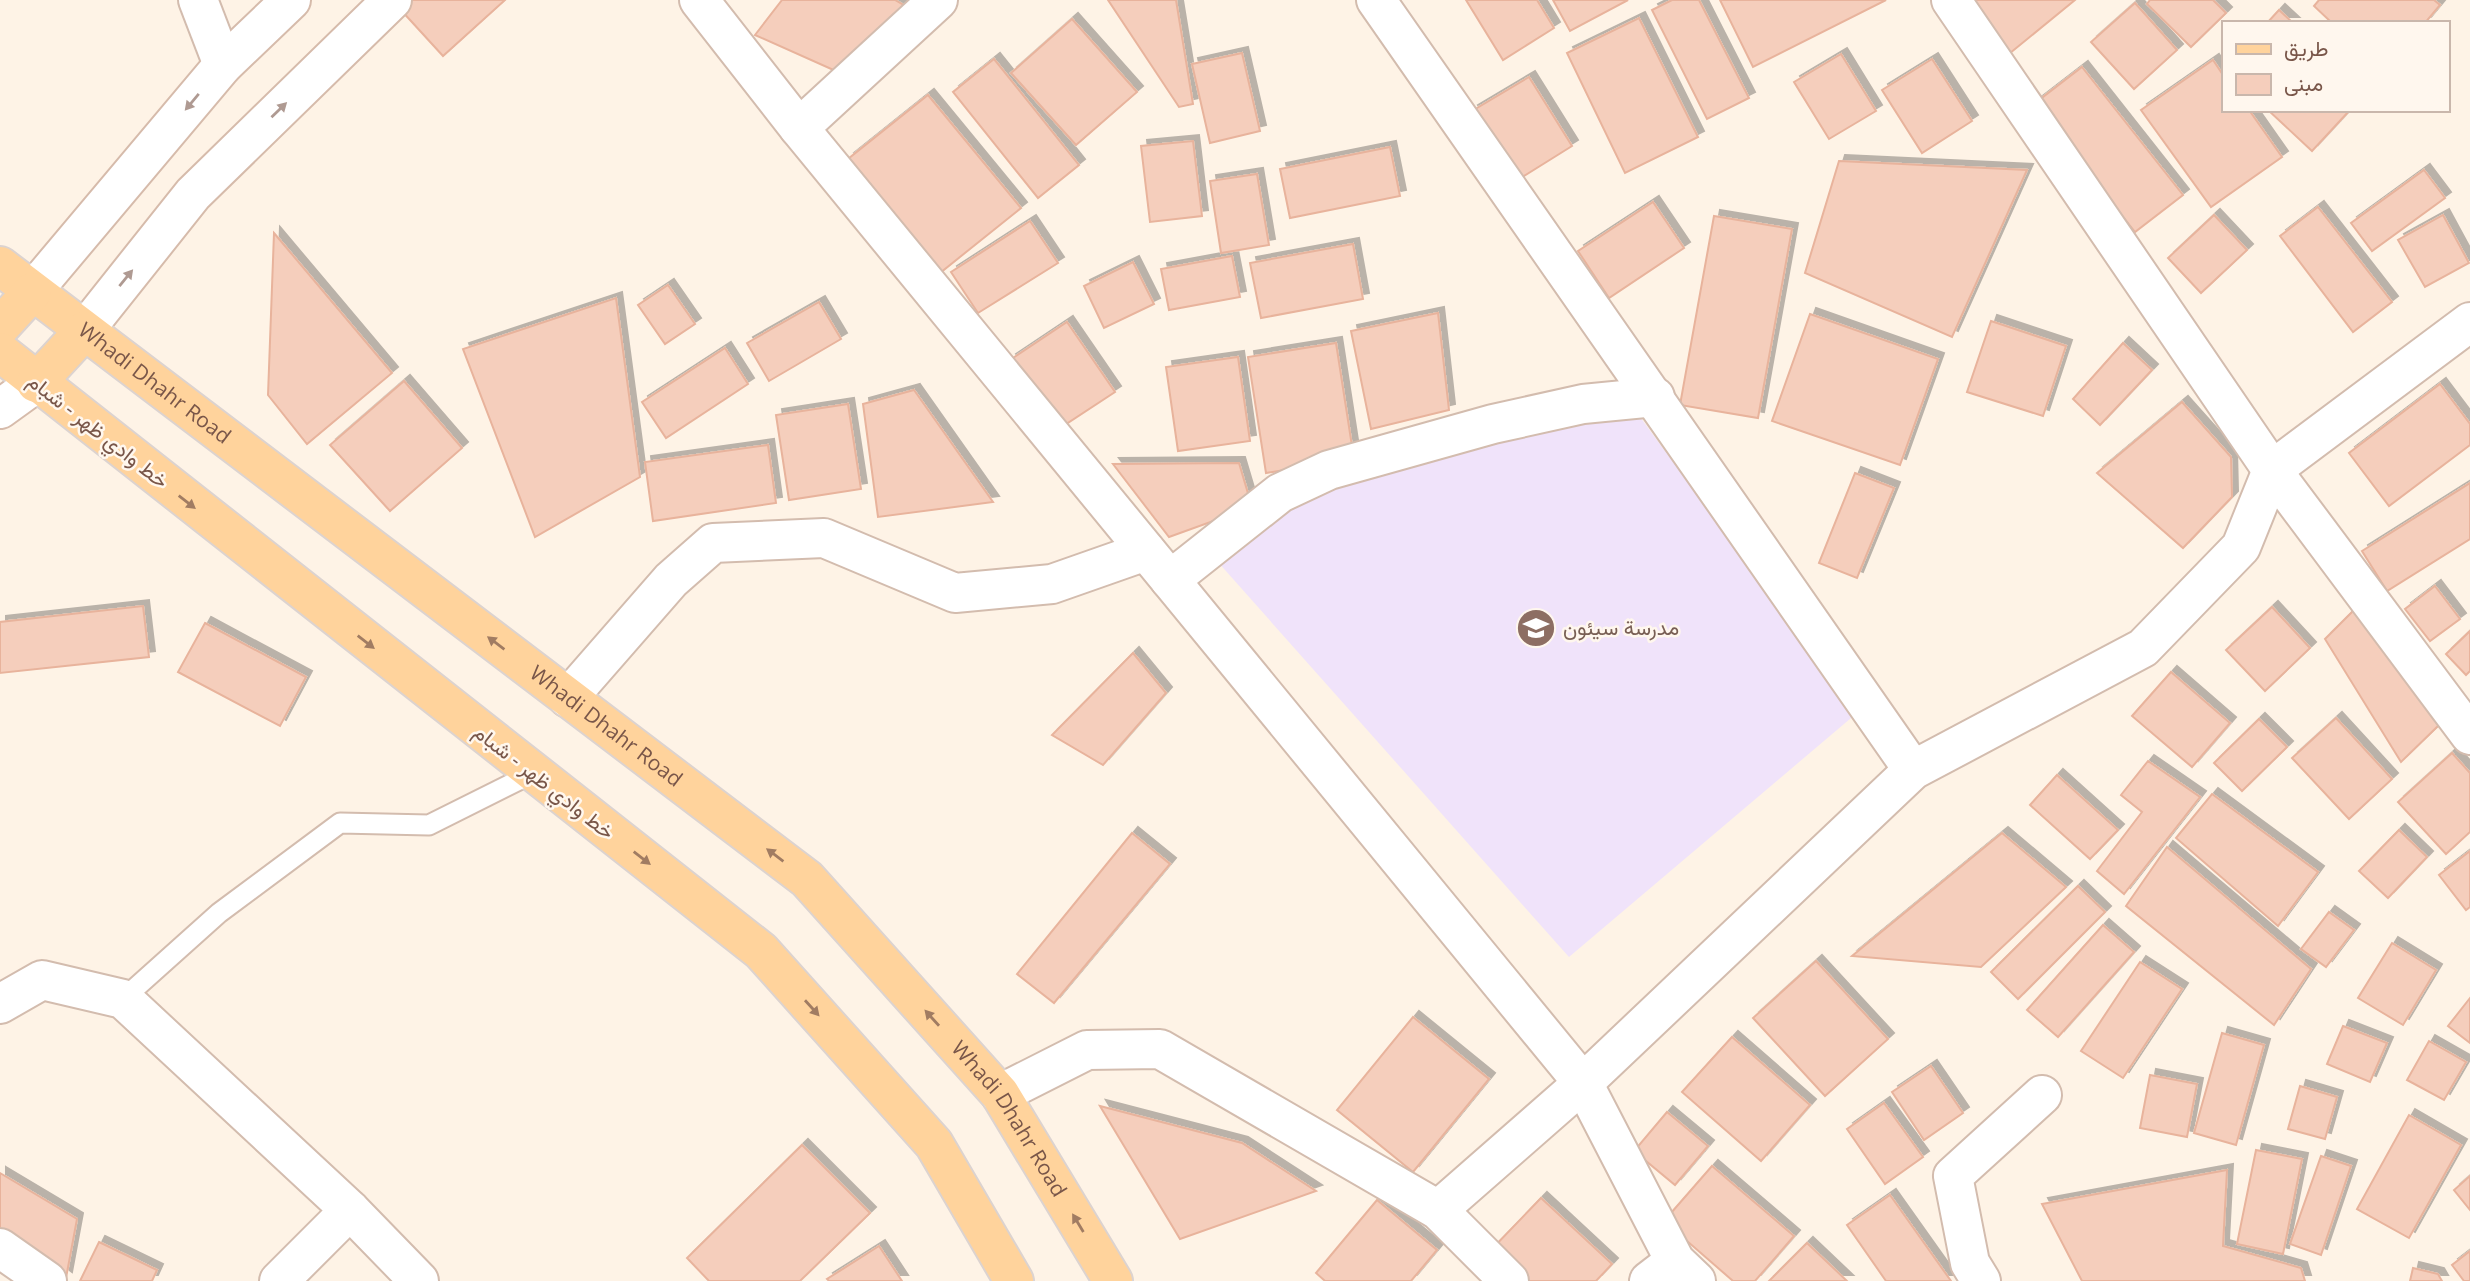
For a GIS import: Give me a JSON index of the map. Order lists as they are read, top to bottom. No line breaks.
{"streets":{"main road":["Whadi Dhahr Road","خط وادي ظهر - شبام"]},"one_way":["Whadi Dhahr Road","خط وادي ظهر - شبام"],"places":{"school or university":["مدرسة سيئون"]},"legend":["طريق","مبنى"]}
